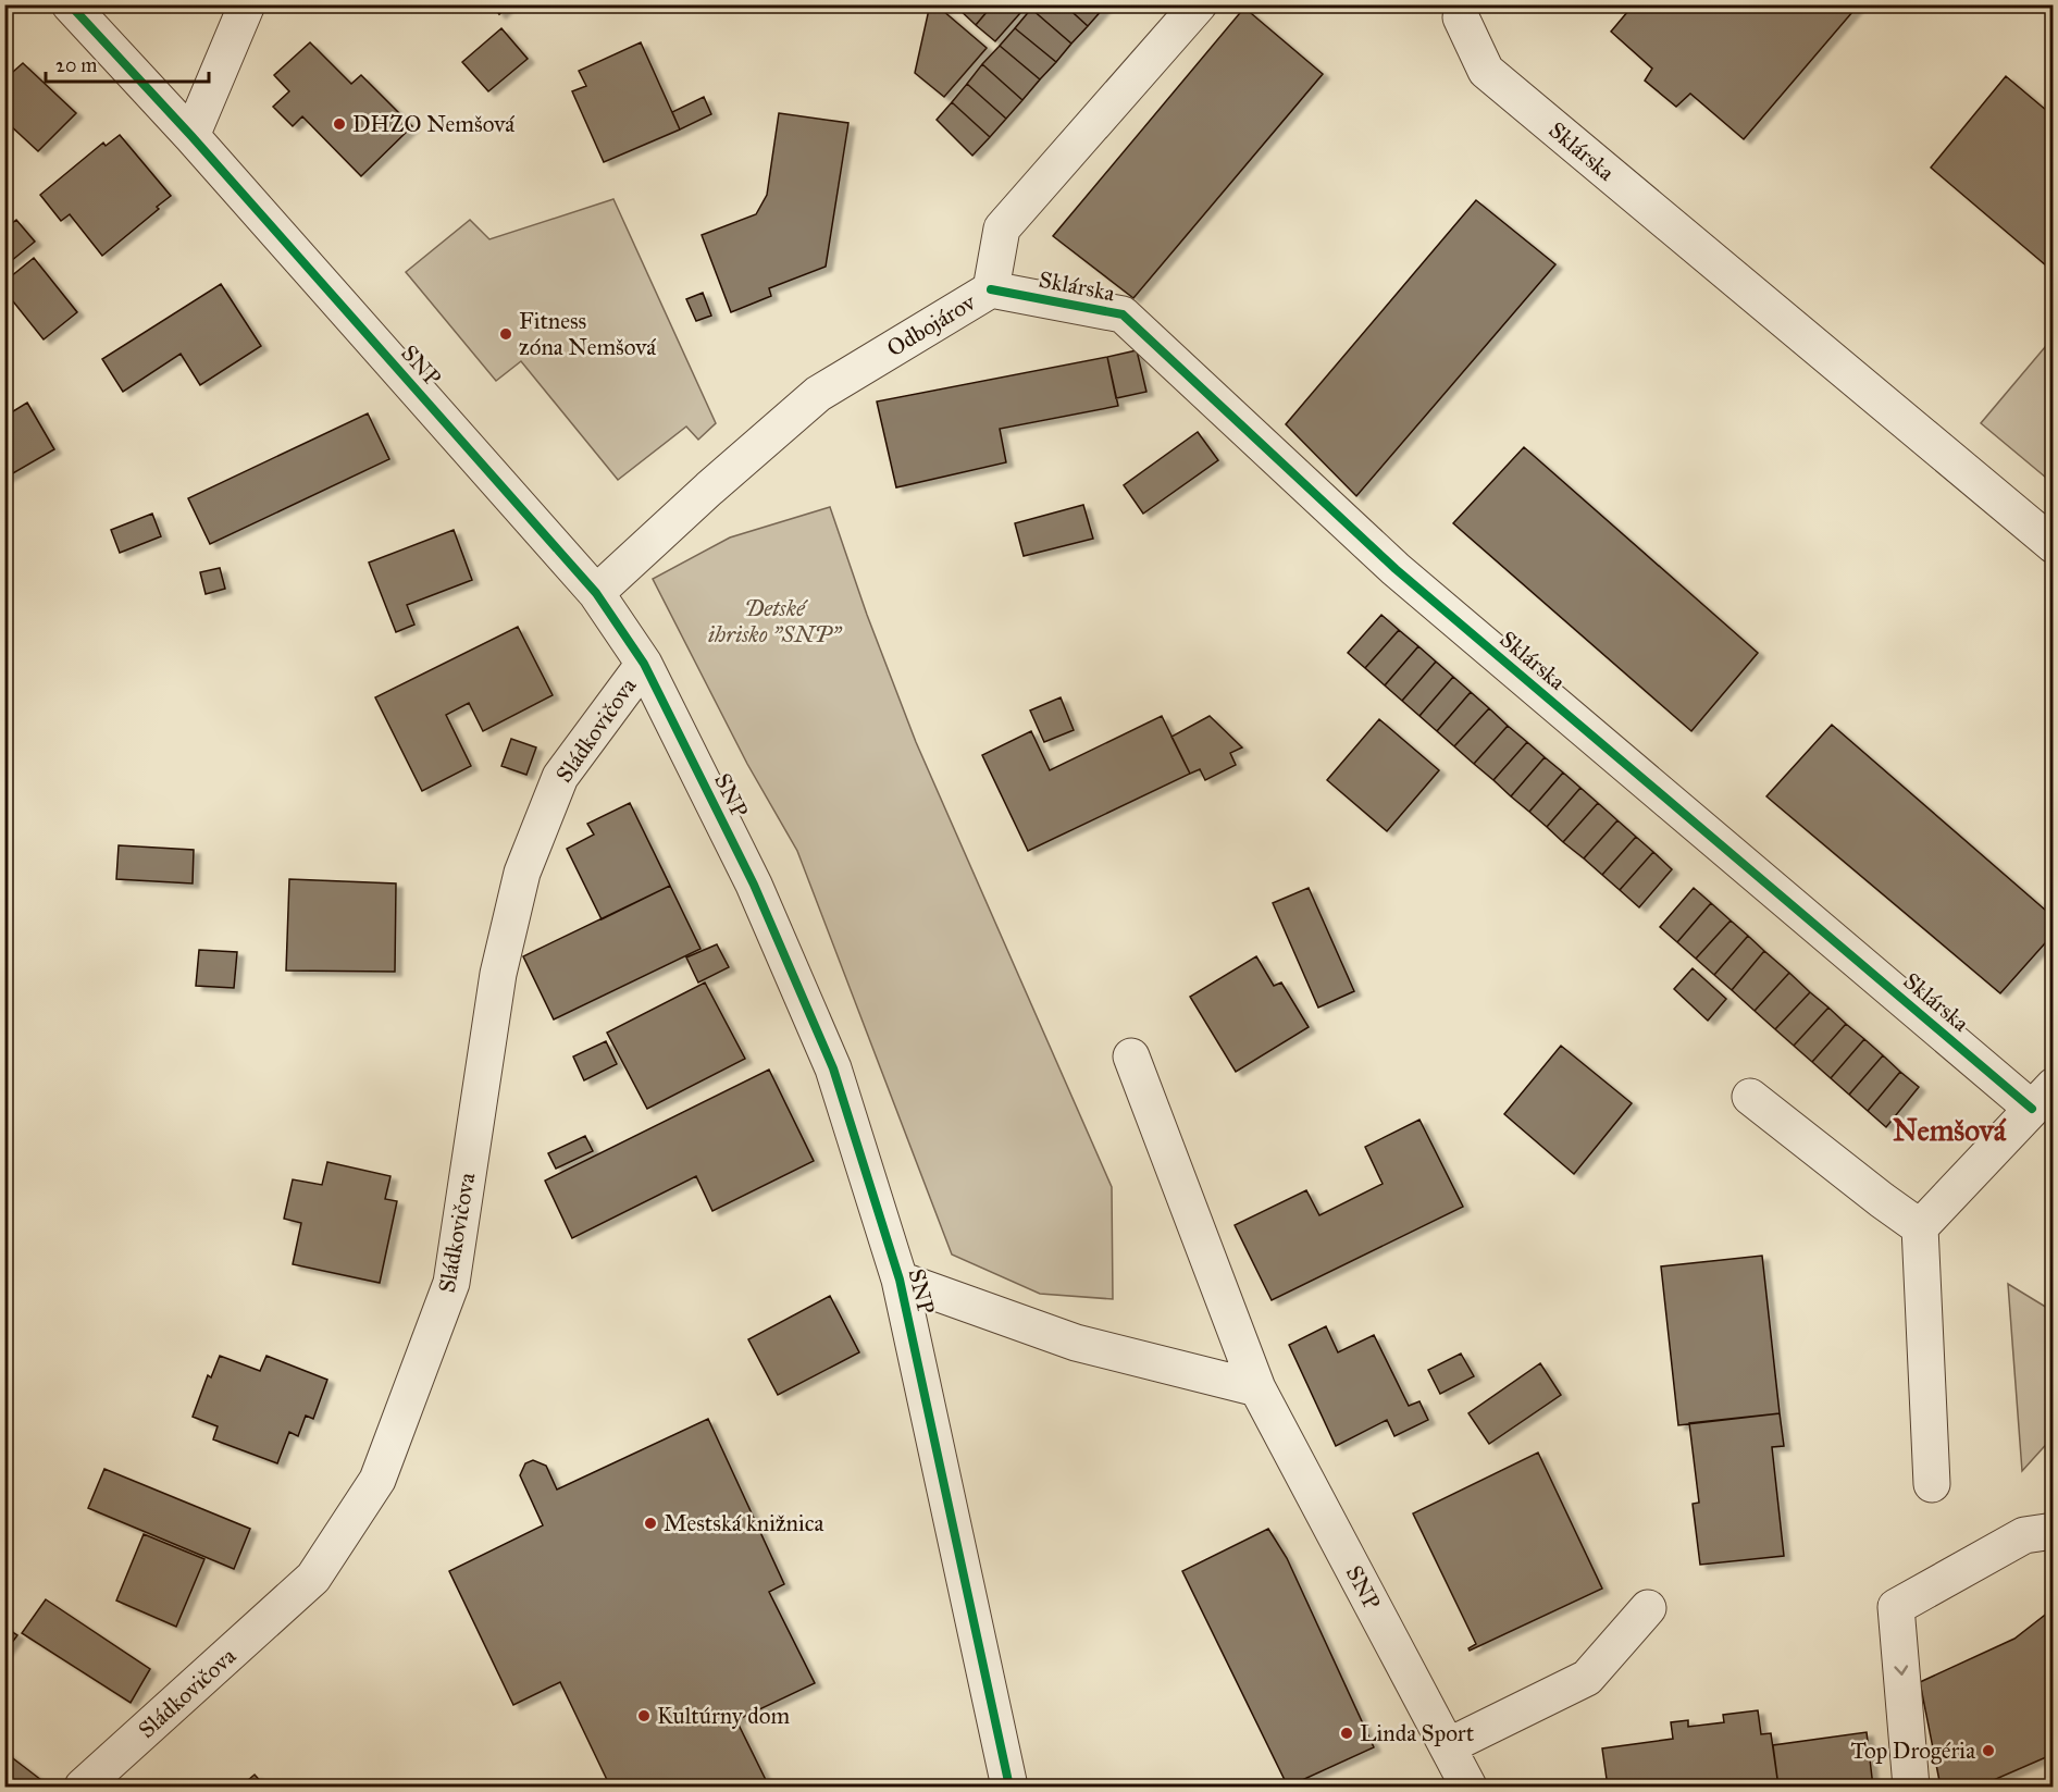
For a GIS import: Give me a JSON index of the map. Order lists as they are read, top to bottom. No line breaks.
{"streets":{"street":["Sklárska","Odbojárov","SNP","Sládkovičova"]},"crossings":[["Sklárska","Odbojárov"],["Odbojárov","SNP"],["SNP","Sládkovičova"]],"districts":["Nemšová"],"parks":["Detské ihrisko \"SNP\""],"places":["DHZO Nemšová","Fitness zóna Nemšová","Mestská knižnica","Kultúrny dom","Linda Sport","Top Drogéria"],"scale_bar":"20 m"}
